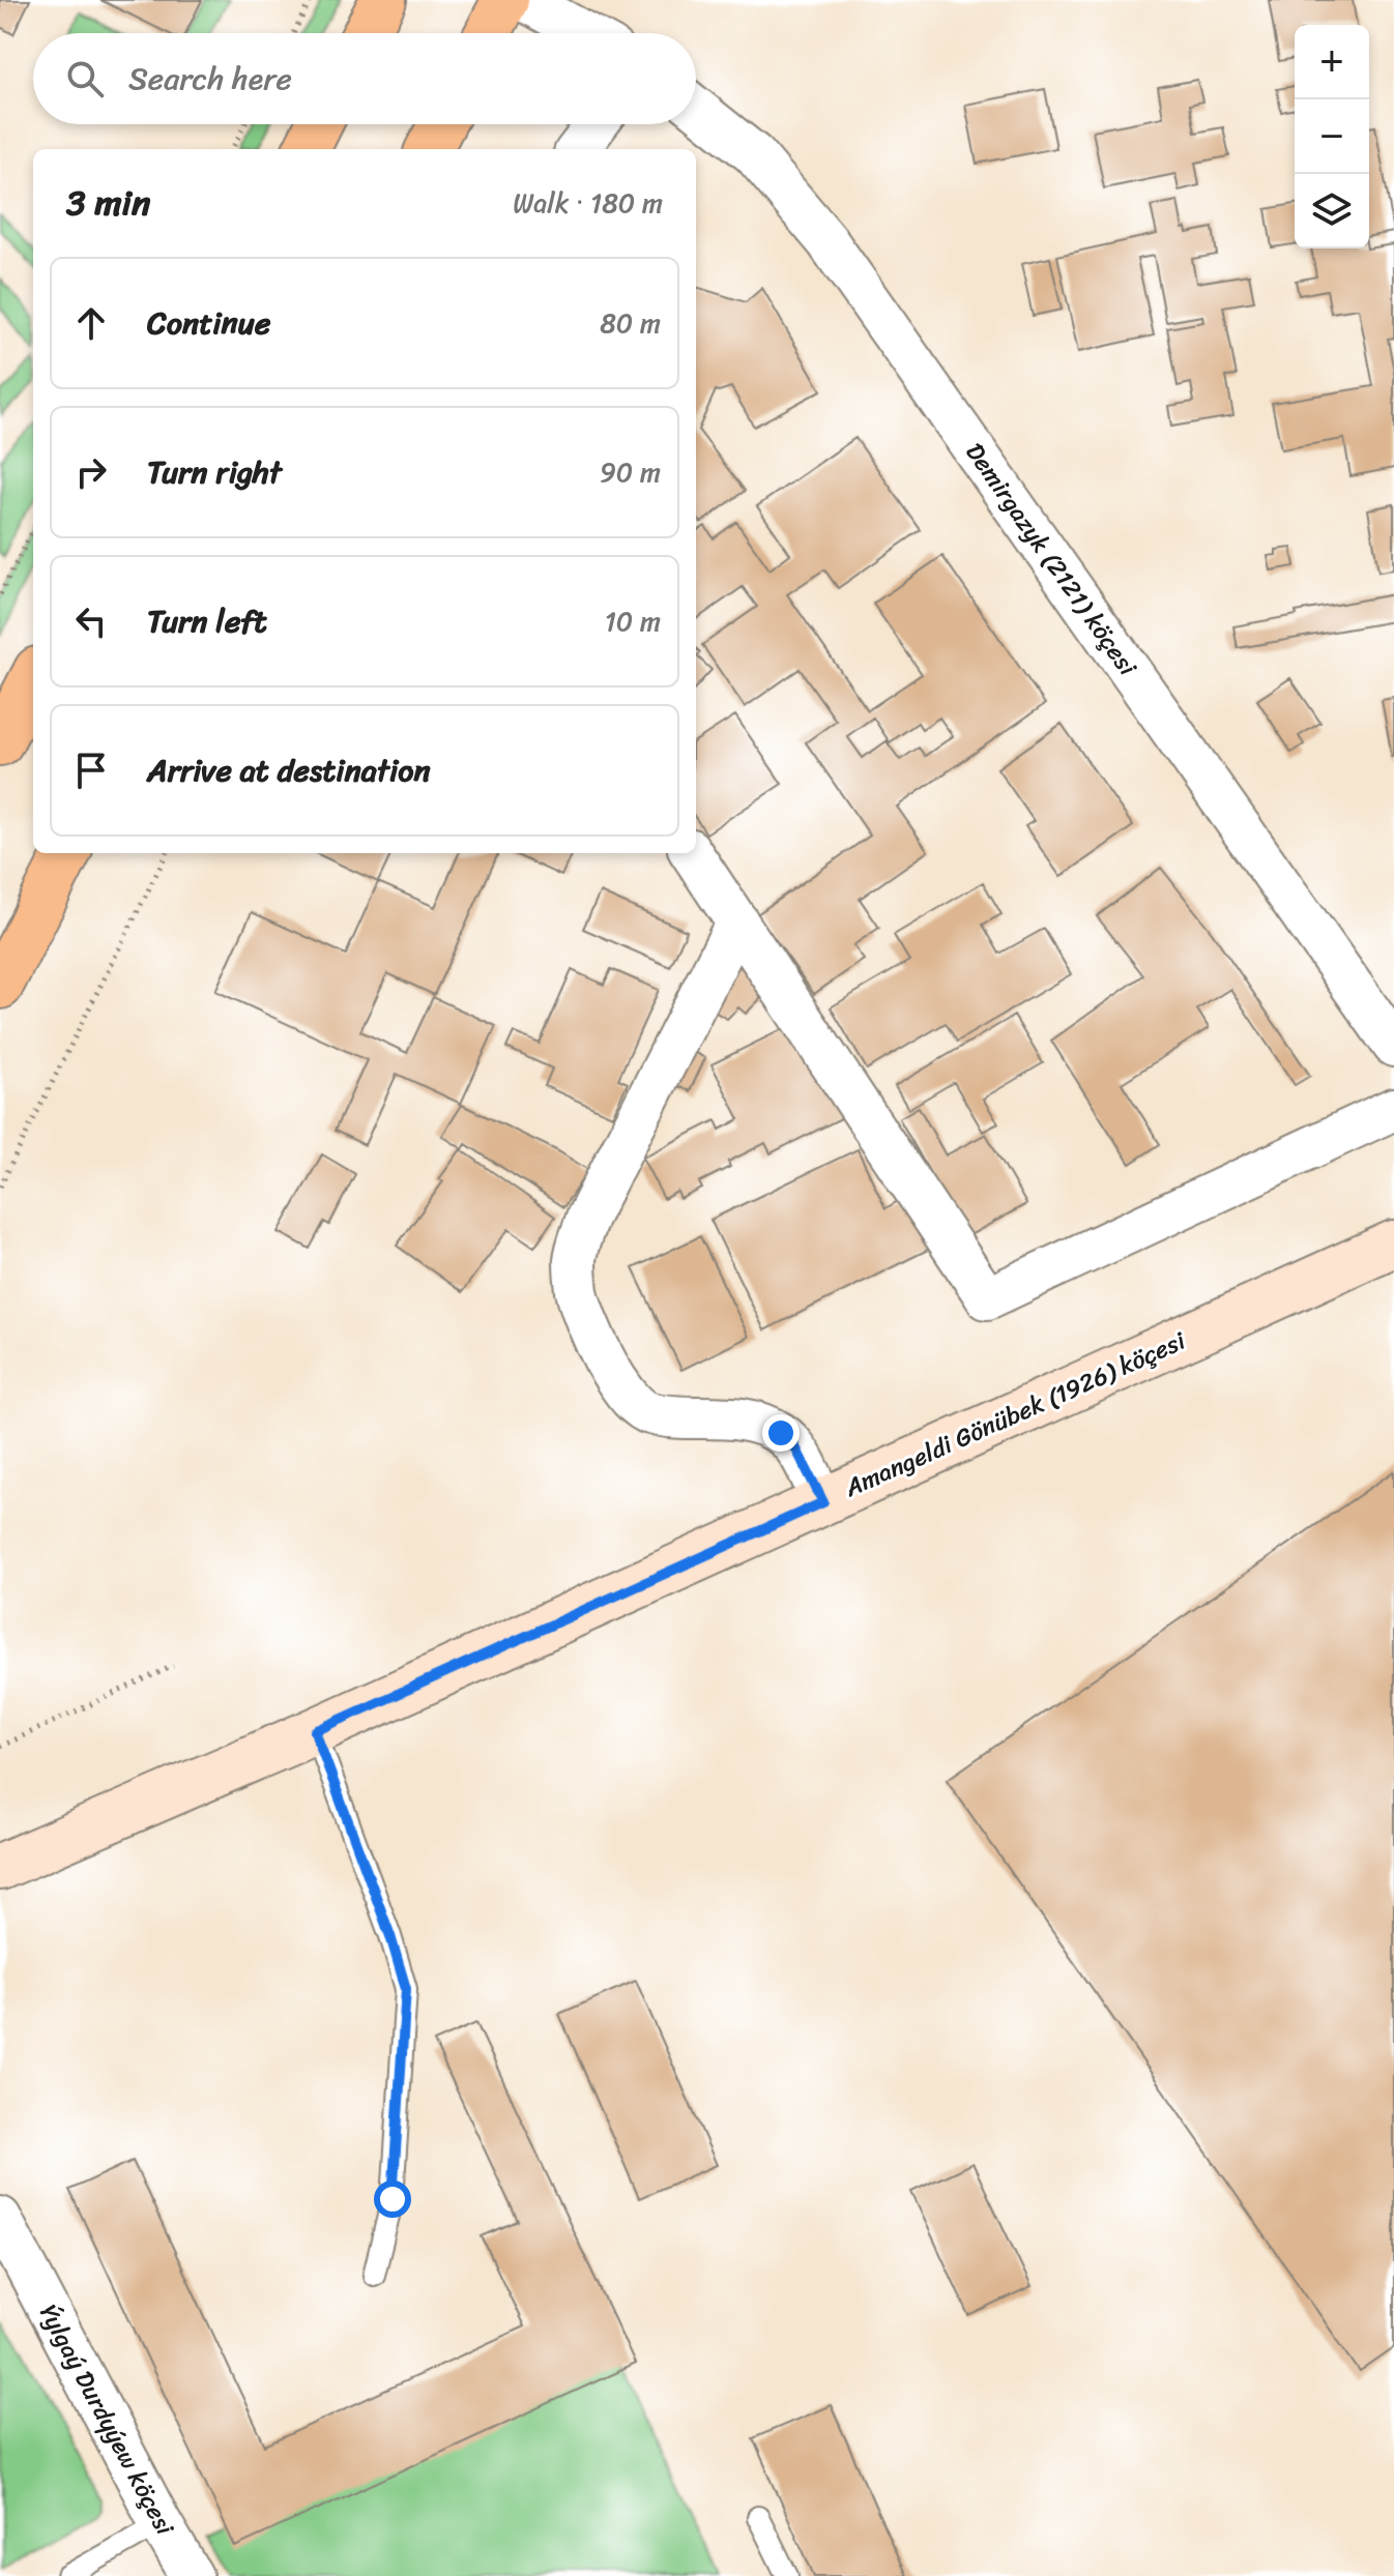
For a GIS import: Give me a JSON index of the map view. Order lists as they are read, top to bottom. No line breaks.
{"streets":{"street":["Demirgazyk (2121) köçesi","Amangeldi Gönübek (1926) köçesi","Ýylgaý Durdyýew köçesi"]},"page":{"map_buttons":["+","−"],"search":"Search here","heading":["3 min","Walk · 180 m"],"list":[["Continue","80 m"],["Turn right","90 m"],["Turn left","10 m"],"Arrive at destination"]}}
